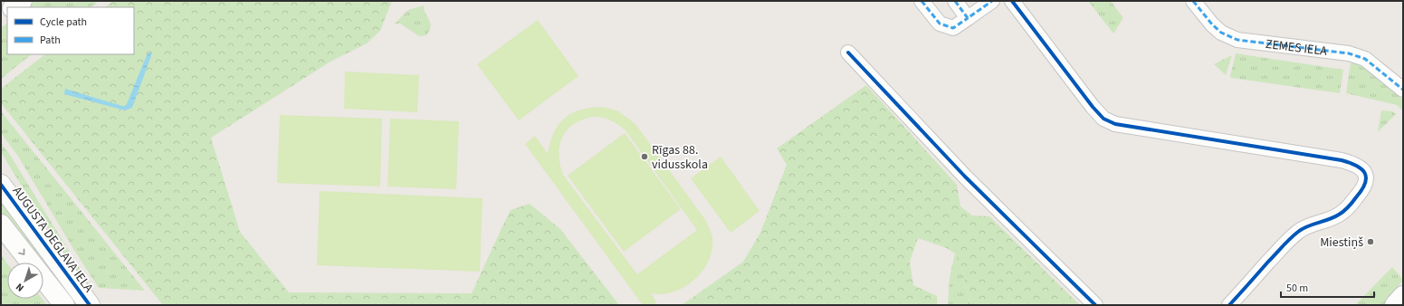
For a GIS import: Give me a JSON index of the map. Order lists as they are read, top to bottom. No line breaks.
{"streets":{"main road":["AUGUSTA DEGLAVA IELA"],"street":["ZEMES IELA"]},"places":["Rīgas 88. vidusskola","Miestiņš"],"legend":["Cycle path","Path"],"scale_bar":"50 m","north":"bottom left"}
